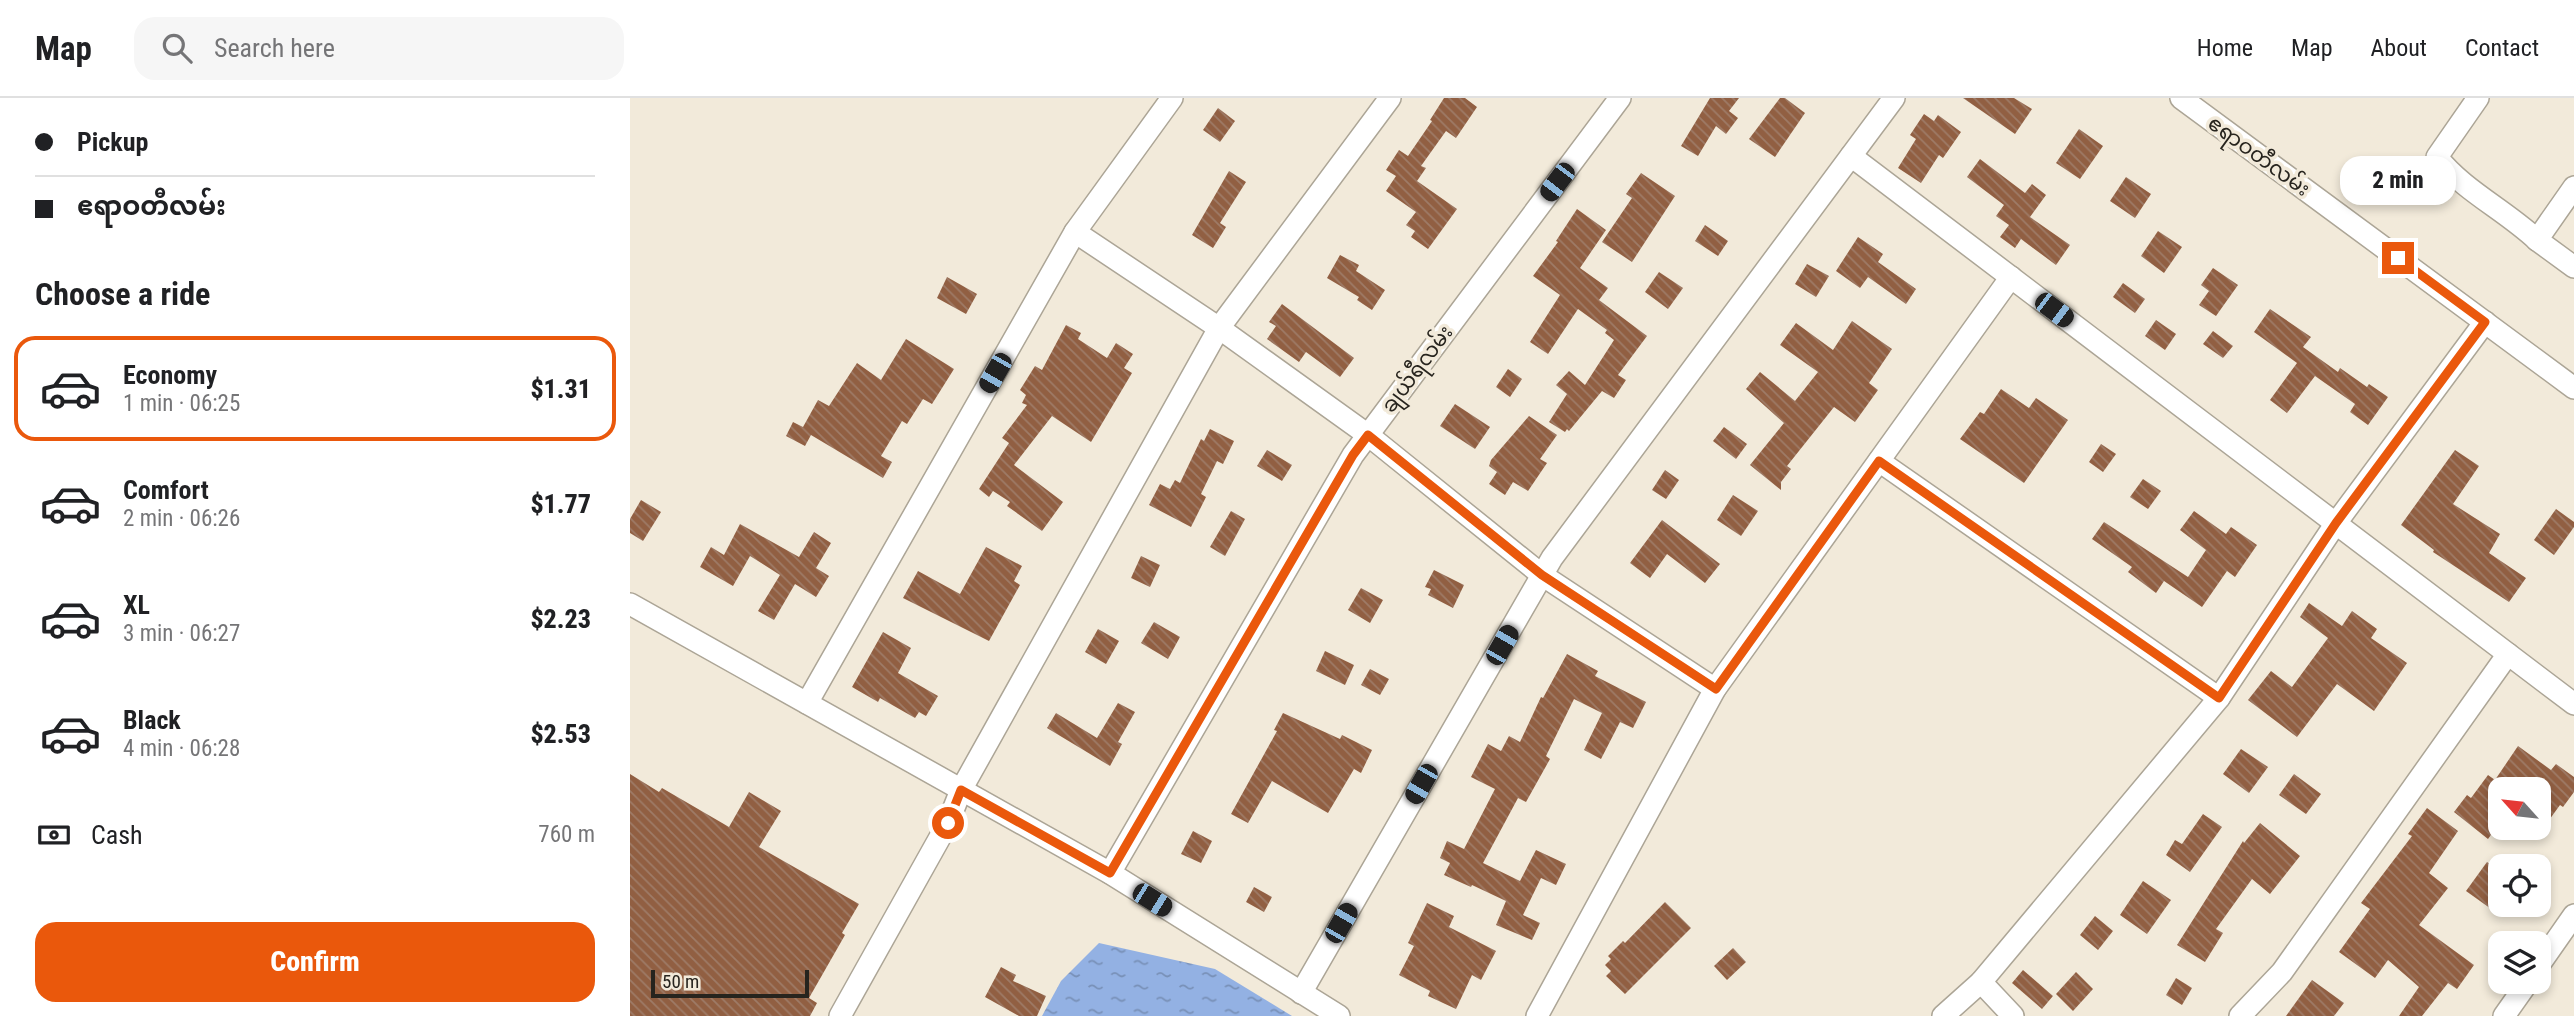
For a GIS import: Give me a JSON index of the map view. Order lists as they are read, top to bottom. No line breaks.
{"streets":{"street":["ဧရာဝတီလမ်း","ချယ်ရီလမ်း"]},"scale_bar":"50 m","north":"top left","page":{"header":"Map","search":"Search here","nav":["Home","Map","About","Contact"],"banner":["Pickup","ဧရာဝတီလမ်း"],"bubble":"2 min","heading":"Choose a ride","list":[{"name":"Economy","note":"1 min · 06:25","value":"$1.31"},{"name":"Comfort","note":"2 min · 06:26","value":"$1.77"},{"name":"XL","note":"3 min · 06:27","value":"$2.23"},{"name":"Black","note":"4 min · 06:28","value":"$2.53"}],"pay":["Cash","760 m"],"buttons":"Confirm","scale":"50 m"}}
